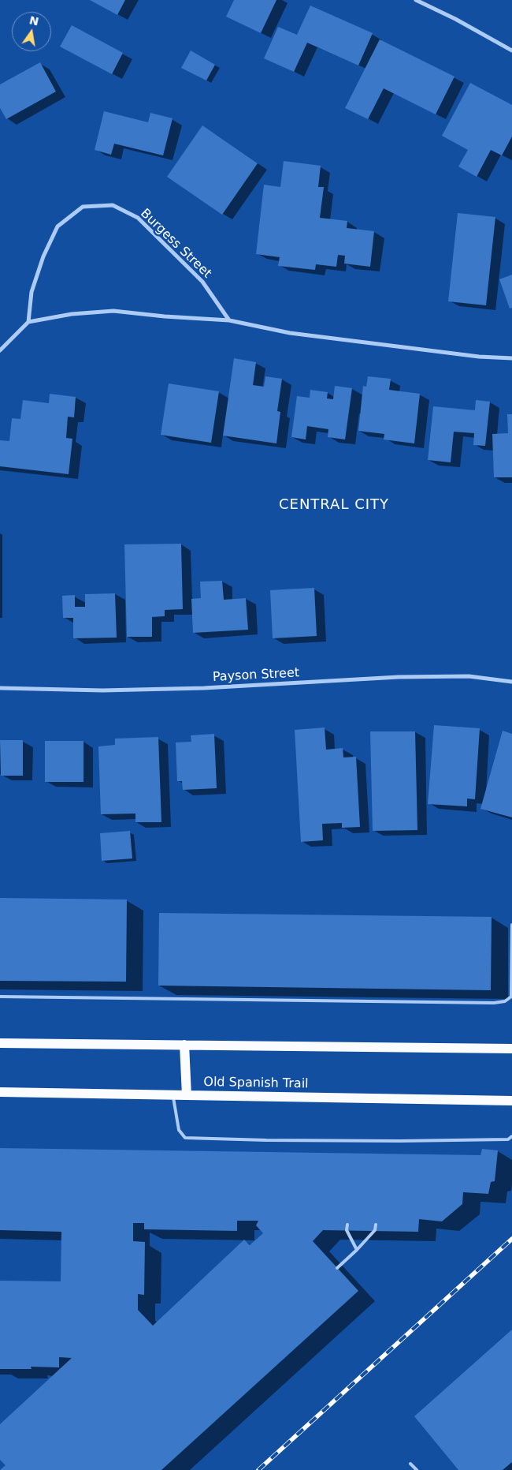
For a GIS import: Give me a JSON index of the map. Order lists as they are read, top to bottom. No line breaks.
{"streets":{"main road":["Old Spanish Trail"],"street":["Burgess Street","Payson Street"]},"districts":["CENTRAL CITY"],"north":"top"}
